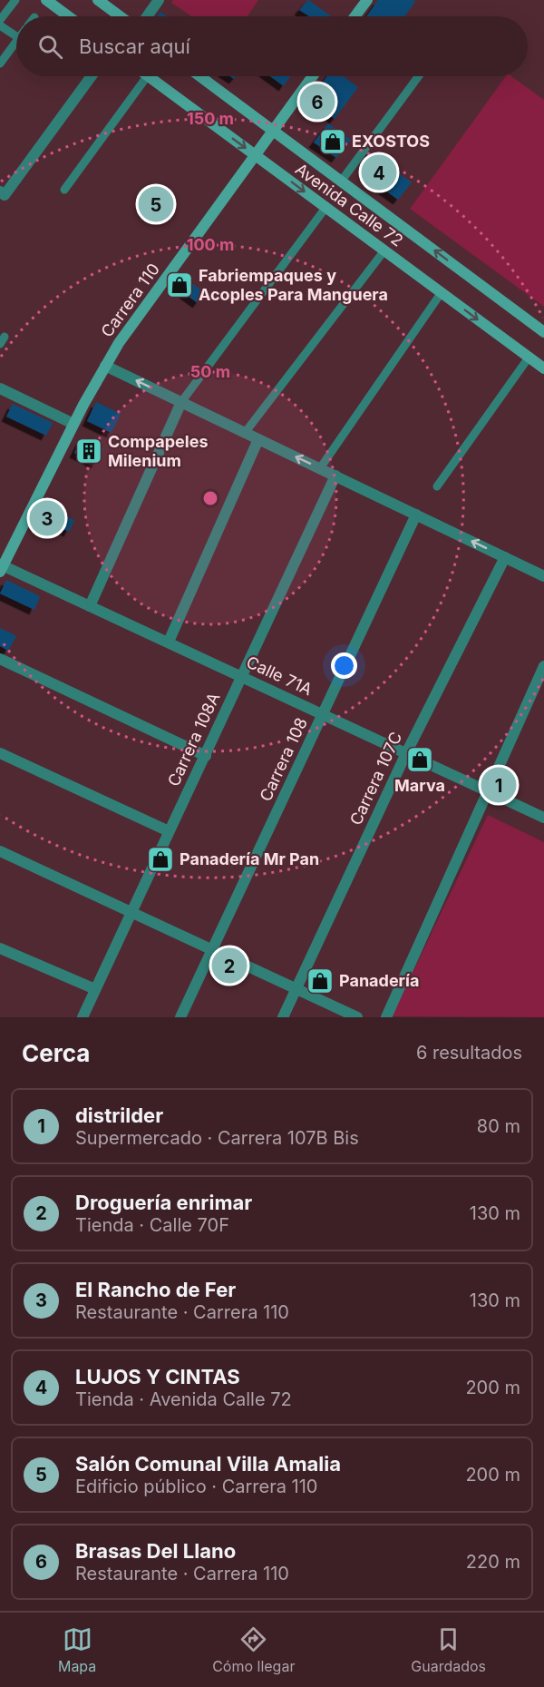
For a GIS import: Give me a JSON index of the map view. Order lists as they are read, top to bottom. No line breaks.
{"streets":{"main road":["Avenida Calle 72","Carrera 110"],"street":["Calle 71A","Carrera 108A","Carrera 108","Carrera 107C"]},"crossings":[["Avenida Calle 72","Carrera 110"],["Carrera 110","Calle 71A"],["Calle 71A","Carrera 108A"],["Calle 71A","Carrera 108"],["Calle 71A","Carrera 107C"]],"places":{"shop":["EXOSTOS","Fabriempaques y Acoples Para Manguera","Marva","Panadería Mr Pan","Panadería"],"building":["Compapeles Milenium"]},"page":{"search":"Buscar aquí","pins":["6","4","5","3","1","2"],"heading":["Cerca","6 resultados"],"list":[{"mark":"1","name":"distrilder","note":"Supermercado · Carrera 107B Bis","value":"80 m"},{"mark":"2","name":"Droguería enrimar","note":"Tienda · Calle 70F","value":"130 m"},{"mark":"3","name":"El Rancho de Fer","note":"Restaurante · Carrera 110","value":"130 m"},{"mark":"4","name":"LUJOS Y CINTAS","note":"Tienda · Avenida Calle 72","value":"200 m"},{"mark":"5","name":"Salón Comunal Villa Amalia","note":"Edificio público · Carrera 110","value":"200 m"},{"mark":"6","name":"Brasas Del Llano","note":"Restaurante · Carrera 110","value":"220 m"}],"nav":["Mapa","Cómo llegar","Guardados"]},"rings":["150 m","100 m","50 m"]}
